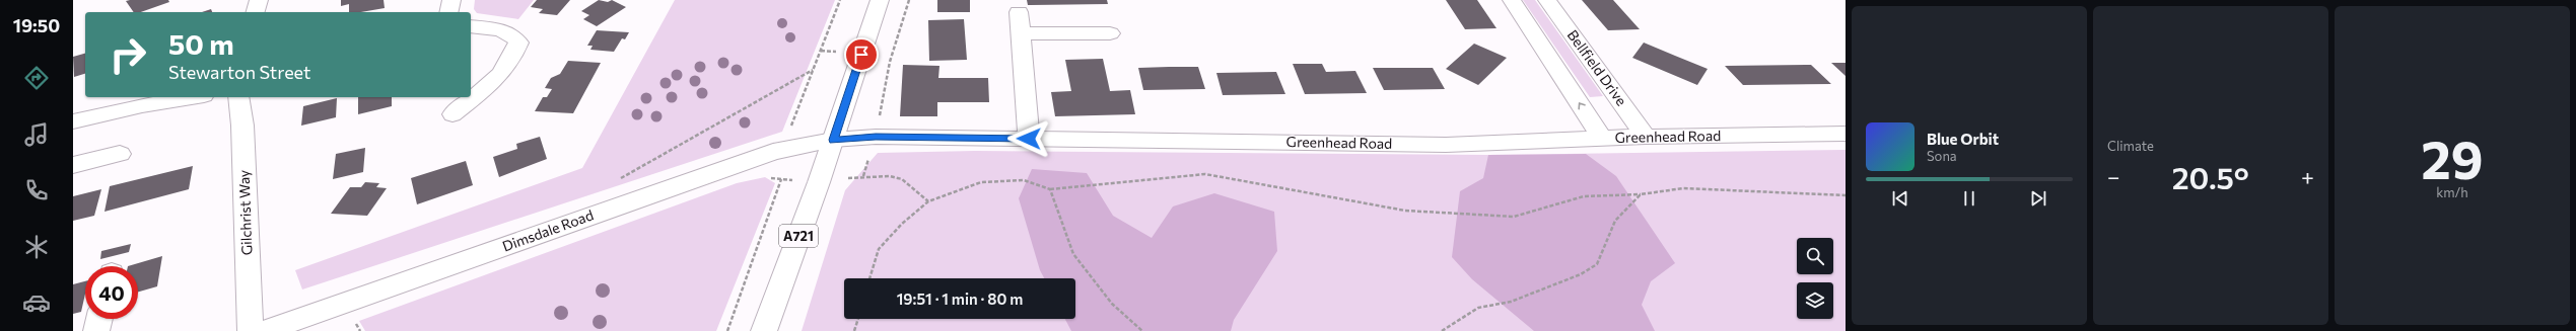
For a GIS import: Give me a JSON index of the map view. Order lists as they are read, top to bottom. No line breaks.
{"streets":{"street":["Bellfield Drive","Greenhead Road","Gilchrist Way","Dimsdale Road","A721"]},"crossings":[["Bellfield Drive","Greenhead Road"],["Greenhead Road","Dimsdale Road"],["Greenhead Road","A721"],["Dimsdale Road","A721"]],"page":{"tabs":"19:50","tile":["Climate",["29","km/h"]],"turn":["50 m","Stewarton Street"],"song":["Blue Orbit","Sona"],"heat":["−","20.5°","+"],"limit":"40","trip":"19:51 · 1 min · 80 m"}}
